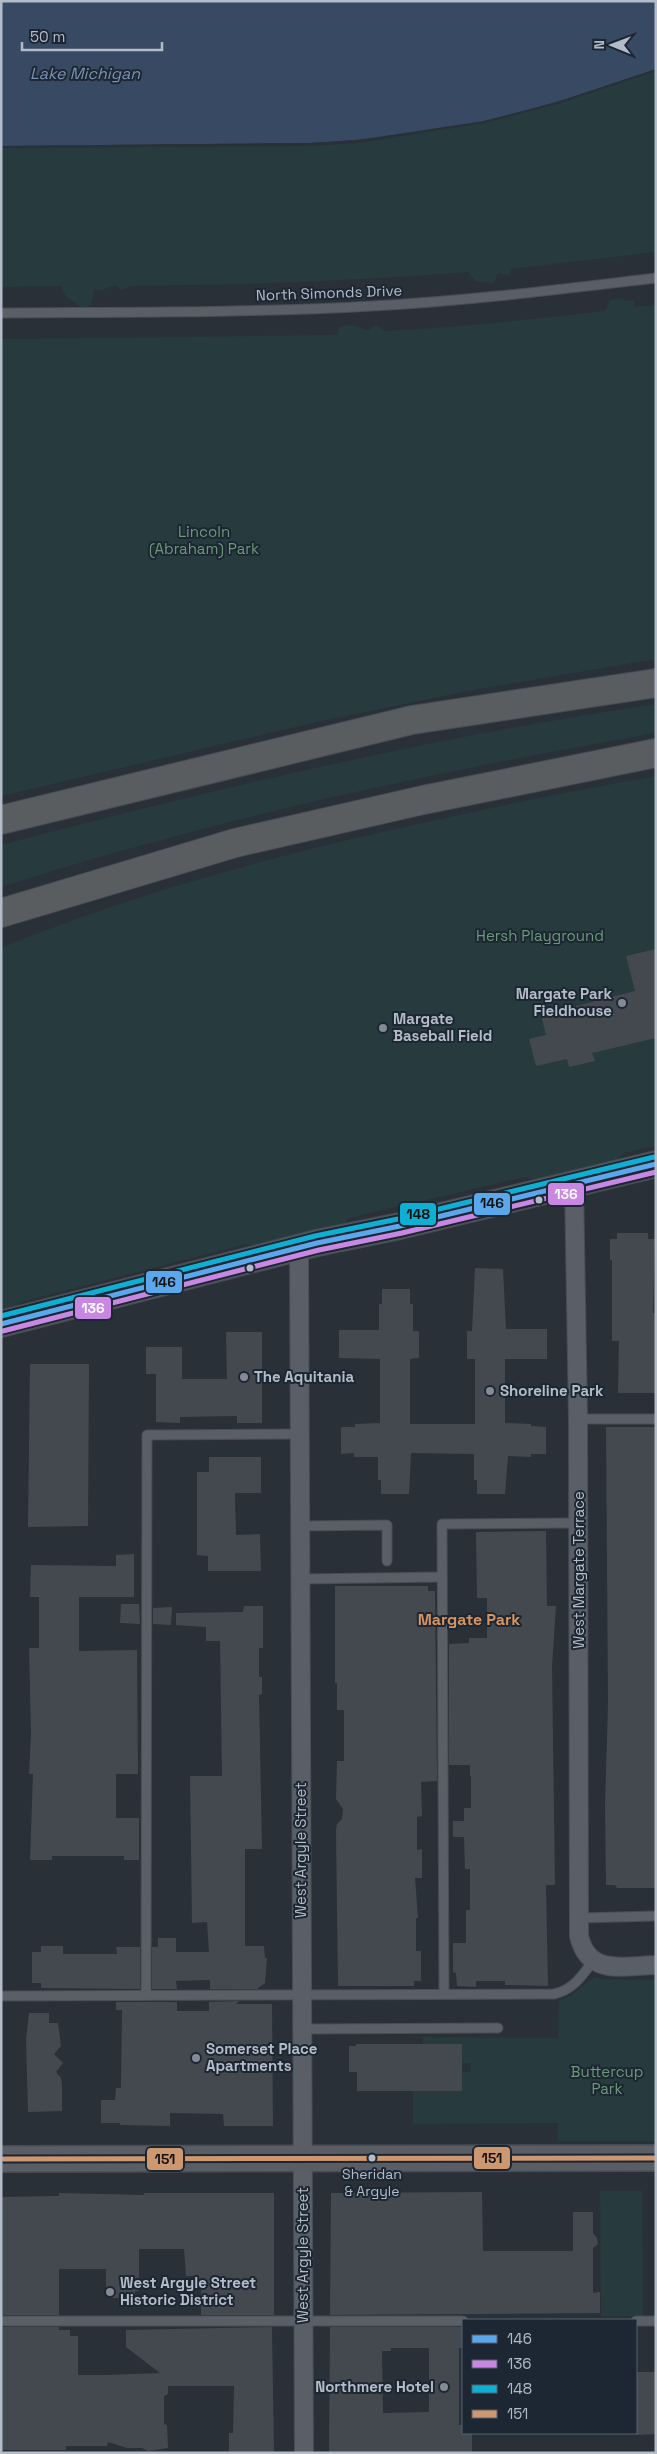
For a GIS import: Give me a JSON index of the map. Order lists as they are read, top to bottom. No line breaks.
{"streets":{"street":["West Margate Terrace","West Argyle Street"],"lane":["North Simonds Drive"]},"districts":["Margate Park"],"water":["Lake Michigan"],"parks":["Lincoln (Abraham) Park","Hersh Playground","Buttercup Park"],"places":["Margate Park Fieldhouse","Margate Baseball Field","The Aquitania","Shoreline Park","Somerset Place Apartments","Sheridan & Argyle","West Argyle Street Historic District","Northmere Hotel"],"lines":["transit line 148","transit line 146","transit line 136","transit line 151"],"legend":["146","136","148","151"],"scale_bar":"50 m","north":"left"}
